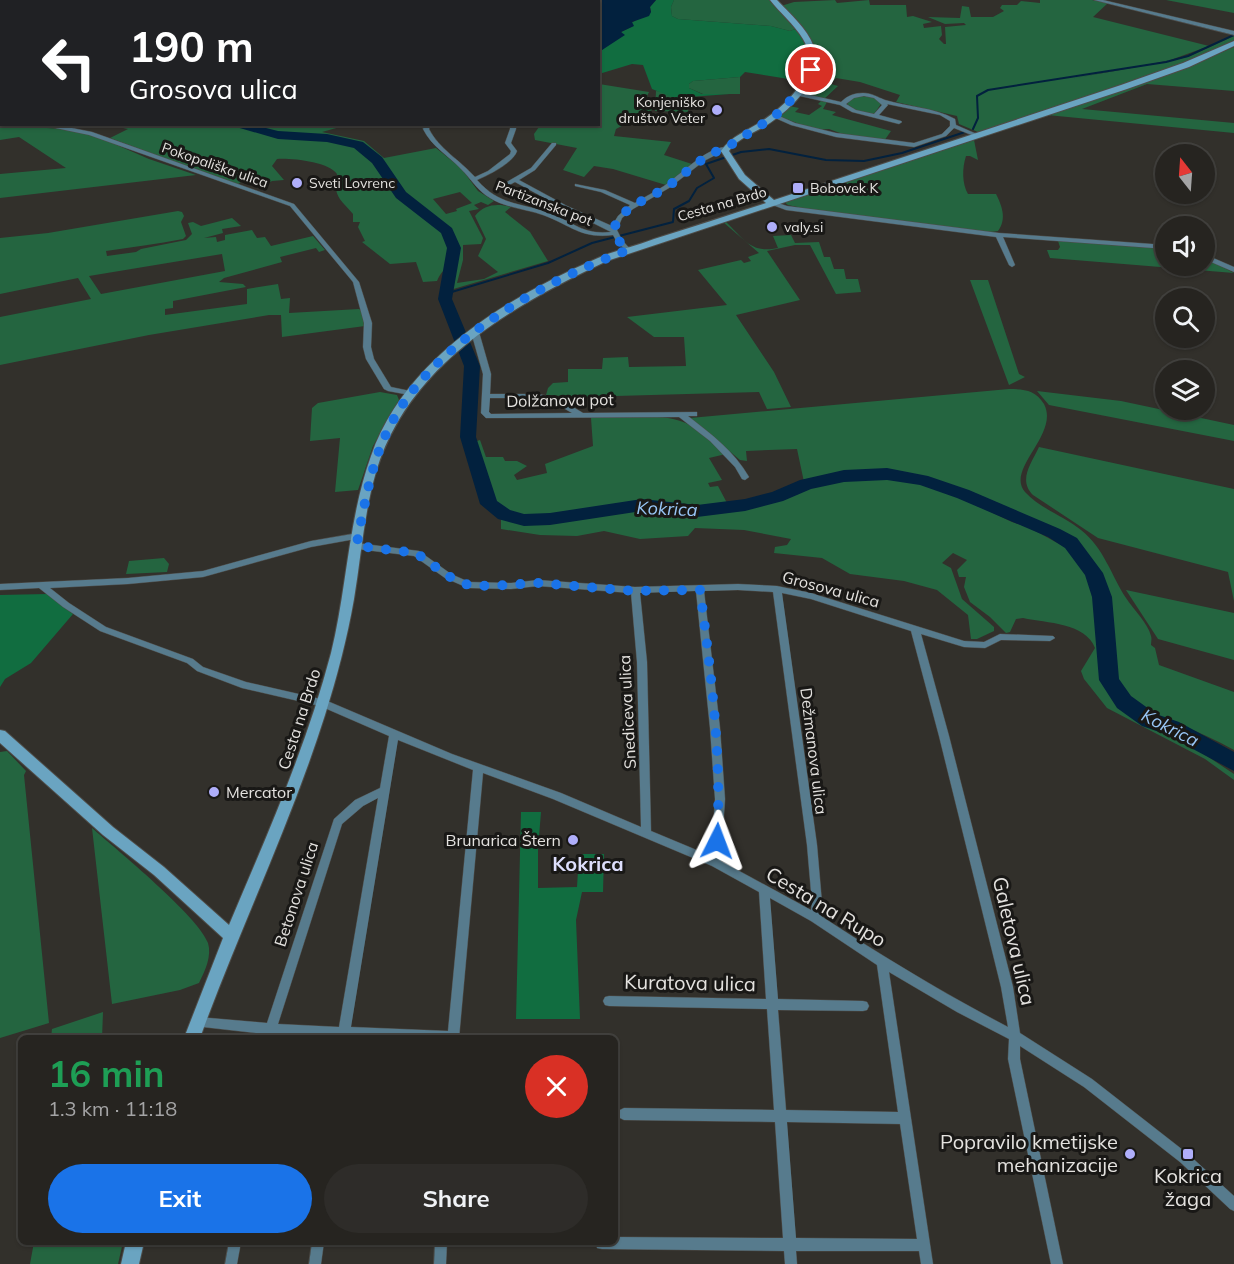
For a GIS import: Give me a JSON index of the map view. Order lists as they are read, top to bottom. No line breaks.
{"streets":{"street":["Pokopališka ulica","Partizanska pot","Cesta na Brdo","Dolžanova pot","Grosova ulica","Snediceva ulica","Dežmanova ulica","Betonova ulica","Cesta na Rupo","Galetova ulica","Kuratova ulica"]},"crossings":[["Pokopališka ulica","Cesta na Brdo"],["Cesta na Brdo","Dolžanova pot"],["Cesta na Brdo","Grosova ulica"],["Cesta na Brdo","Cesta na Rupo"],["Grosova ulica","Snediceva ulica"],["Grosova ulica","Dežmanova ulica"],["Grosova ulica","Galetova ulica"],["Snediceva ulica","Cesta na Rupo"],["Dežmanova ulica","Cesta na Rupo"],["Cesta na Rupo","Galetova ulica"],["Cesta na Rupo","Kuratova ulica"]],"districts":["Kokrica"],"water":["Kokrica"],"places":{"other":["Konjeniško društvo Veter","Sveti Lovrenc","valy.si","Mercator","Brunarica Štern","Popravilo kmetijske mehanizacije"],"transit":["Bobovek K","Kokrica žaga"]},"north":"top","page":{"turn":["190 m","Grosova ulica"],"heading":["16 min","1.3 km · 11:18"],"buttons":["Exit","Share"]}}
